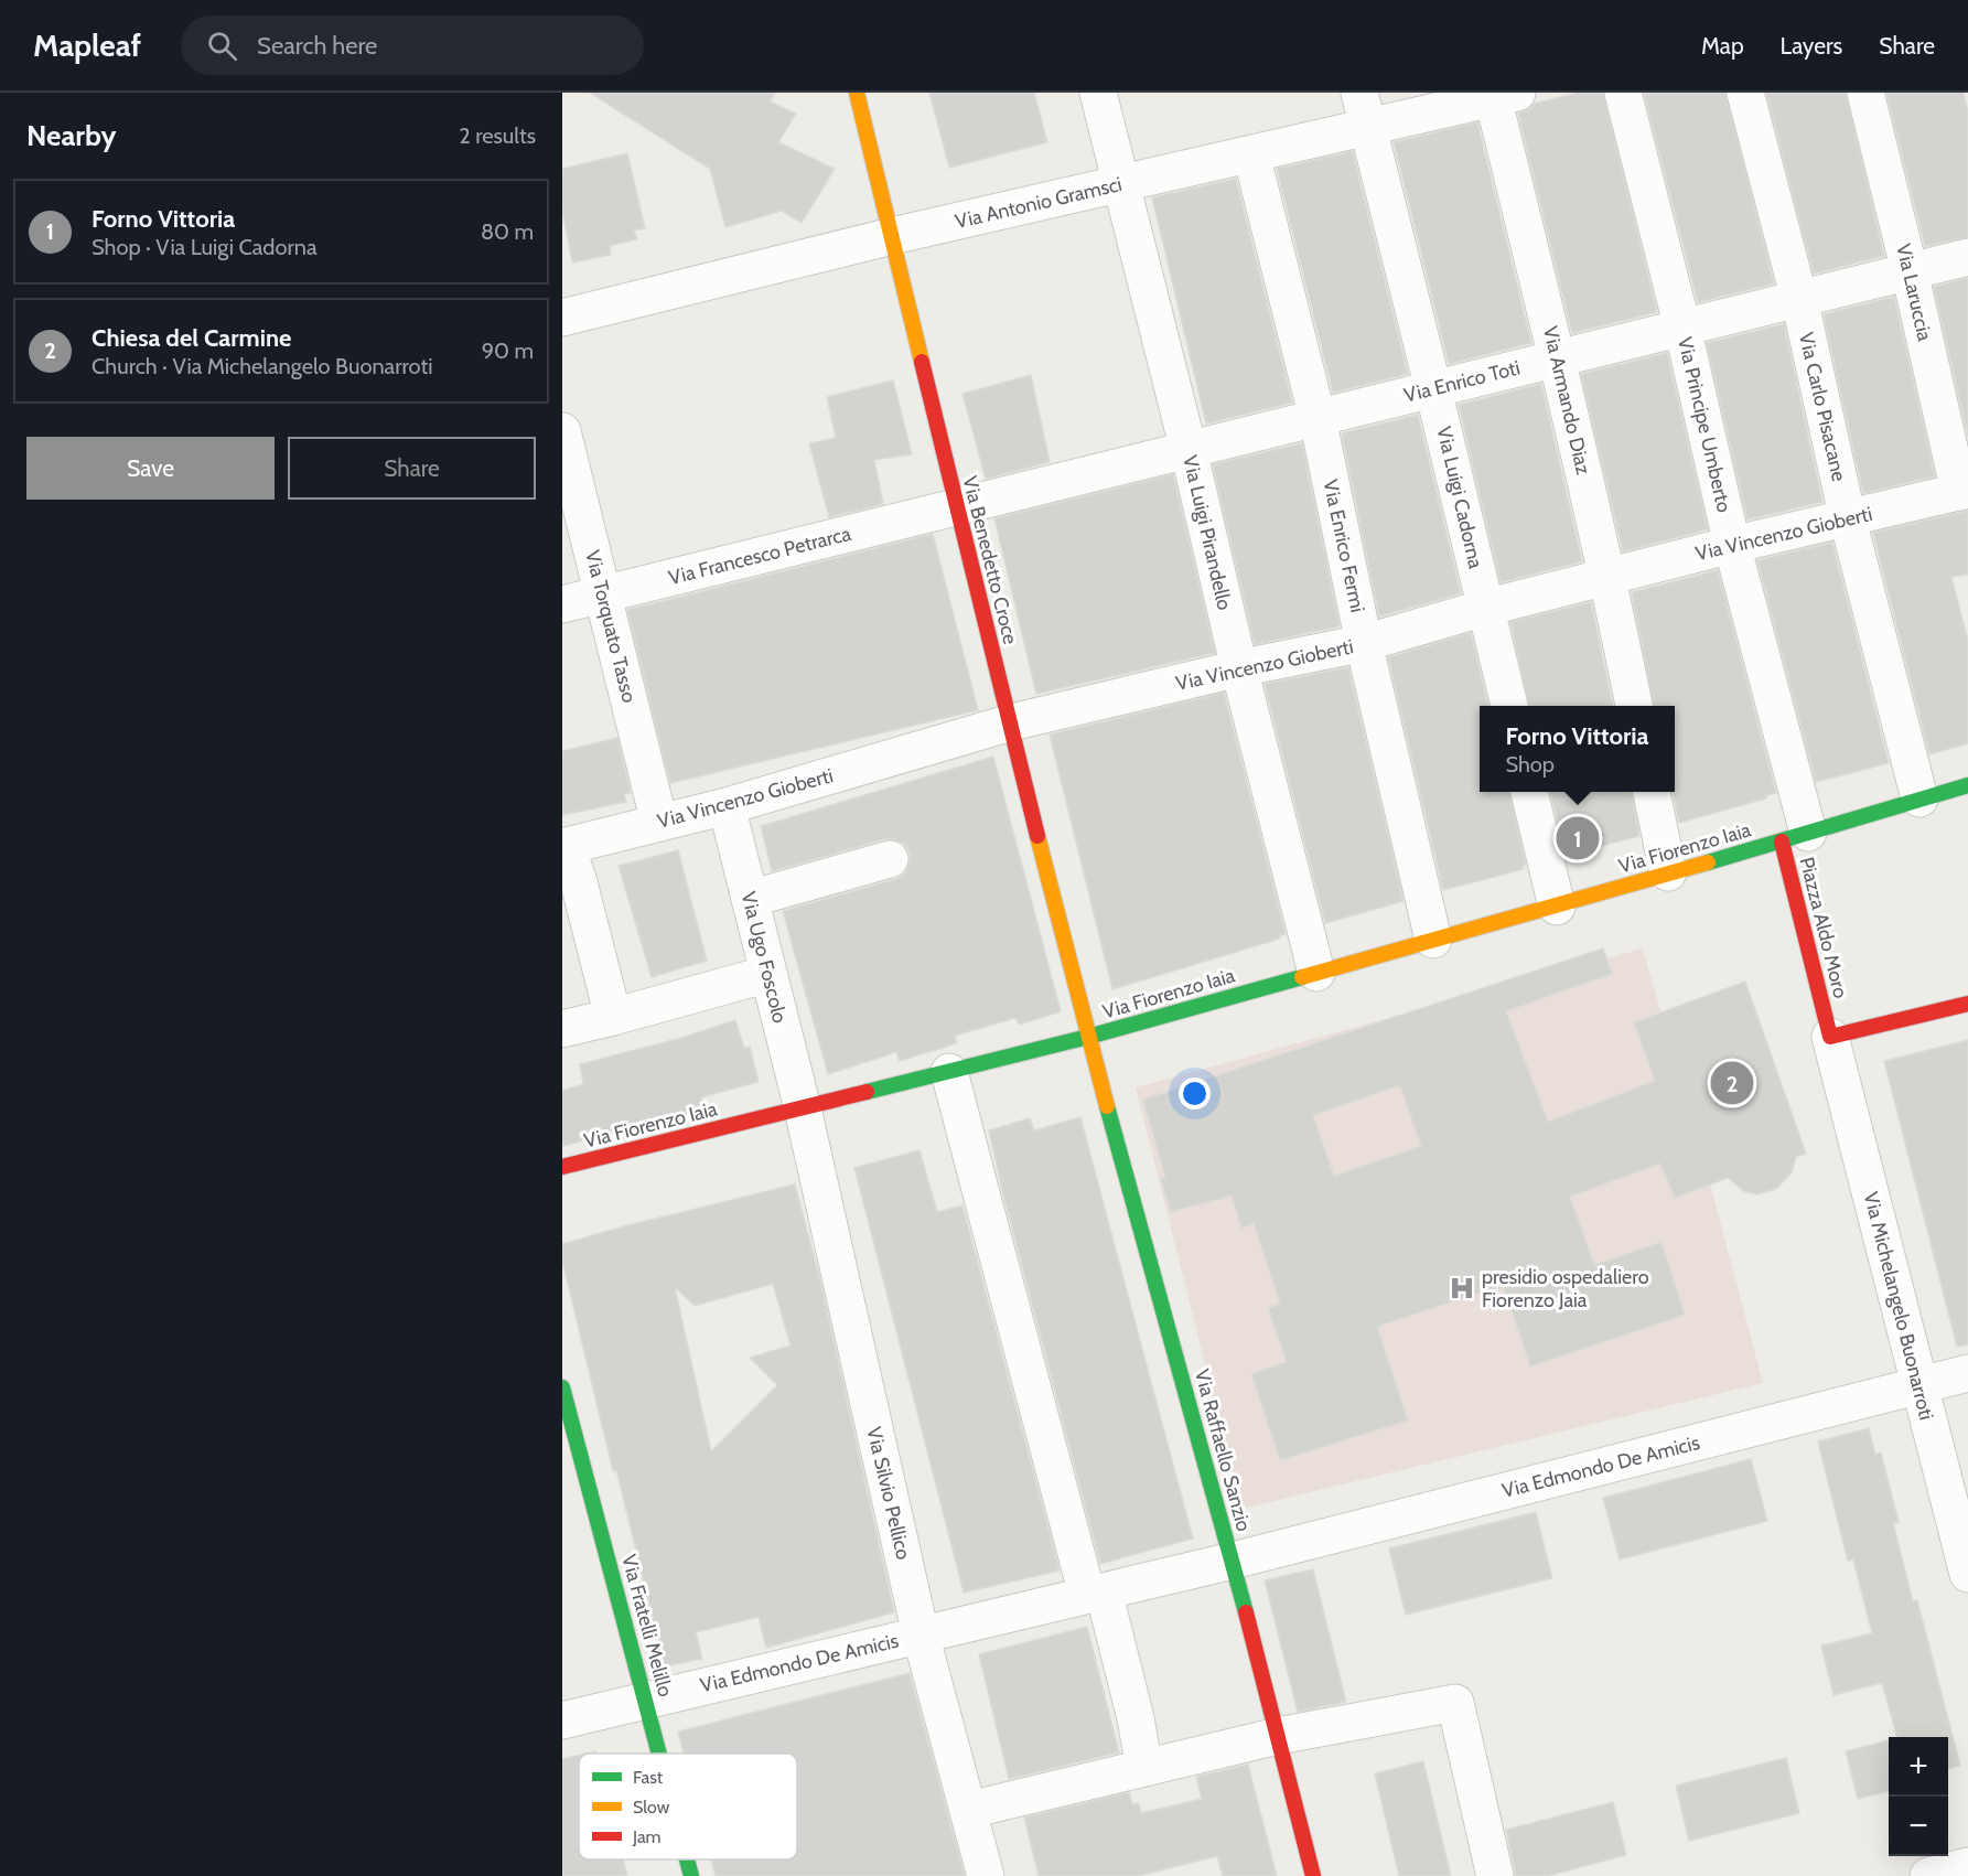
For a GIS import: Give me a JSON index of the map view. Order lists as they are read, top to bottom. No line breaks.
{"streets":{"street":["Via Antonio Gramsci","Via Laruccia","Via Enrico Toti","Via Armando Diaz","Via Carlo Pisacane","Via Principe Umberto","Via Luigi Cadorna","Via Luigi Pirandello","Via Vincenzo Gioberti","Via Enrico Fermi","Via Francesco Petrarca","Via Benedetto Croce","Via Torquato Tasso","Via Fiorenzo Iaia","Piazza Aldo Moro","Via Ugo Foscolo","Via Michelangelo Buonarroti","Via Raffaello Sanzio","Via Edmondo De Amicis","Via Silvio Pellico","Via Fratelli Melillo"]},"crossings":[["Via Antonio Gramsci","Via Armando Diaz"],["Via Antonio Gramsci","Via Luigi Cadorna"],["Via Antonio Gramsci","Via Luigi Pirandello"],["Via Antonio Gramsci","Via Enrico Fermi"],["Via Antonio Gramsci","Via Benedetto Croce"],["Via Laruccia","Via Enrico Toti"],["Via Laruccia","Via Vincenzo Gioberti"],["Via Enrico Toti","Via Armando Diaz"],["Via Enrico Toti","Via Carlo Pisacane"],["Via Enrico Toti","Via Principe Umberto"],["Via Enrico Toti","Via Luigi Cadorna"],["Via Enrico Toti","Via Luigi Pirandello"],["Via Enrico Toti","Via Enrico Fermi"],["Via Enrico Toti","Via Francesco Petrarca"],["Via Enrico Toti","Via Benedetto Croce"],["Via Armando Diaz","Via Vincenzo Gioberti"],["Via Carlo Pisacane","Via Vincenzo Gioberti"],["Via Carlo Pisacane","Piazza Aldo Moro"],["Via Principe Umberto","Via Vincenzo Gioberti"],["Via Principe Umberto","Via Fiorenzo Iaia"],["Via Principe Umberto","Piazza Aldo Moro"],["Via Luigi Cadorna","Via Vincenzo Gioberti"],["Via Luigi Pirandello","Via Vincenzo Gioberti"],["Via Luigi Pirandello","Via Fiorenzo Iaia"],["Via Vincenzo Gioberti","Via Enrico Fermi"],["Via Vincenzo Gioberti","Via Benedetto Croce"],["Via Vincenzo Gioberti","Via Torquato Tasso"],["Via Vincenzo Gioberti","Via Ugo Foscolo"],["Via Enrico Fermi","Via Fiorenzo Iaia"],["Via Francesco Petrarca","Via Benedetto Croce"],["Via Francesco Petrarca","Via Torquato Tasso"],["Via Benedetto Croce","Via Fiorenzo Iaia"],["Via Benedetto Croce","Via Raffaello Sanzio"],["Via Fiorenzo Iaia","Piazza Aldo Moro"],["Via Fiorenzo Iaia","Via Ugo Foscolo"],["Via Fiorenzo Iaia","Via Raffaello Sanzio"],["Via Fiorenzo Iaia","Via Silvio Pellico"],["Piazza Aldo Moro","Via Michelangelo Buonarroti"],["Via Ugo Foscolo","Via Silvio Pellico"],["Via Michelangelo Buonarroti","Via Edmondo De Amicis"],["Via Raffaello Sanzio","Via Edmondo De Amicis"],["Via Edmondo De Amicis","Via Silvio Pellico"],["Via Edmondo De Amicis","Via Fratelli Melillo"]],"places":{"hospital":["presidio ospedaliero Fiorenzo Jaia"]},"legend":["Fast","Slow","Jam"],"page":{"header":"Mapleaf","search":"Search here","nav":["Map","Layers","Share"],"heading":["Nearby","2 results"],"list":[{"mark":"1","name":"Forno Vittoria","note":"Shop · Via Luigi Cadorna","value":"80 m"},{"mark":"2","name":"Chiesa del Carmine","note":"Church · Via Michelangelo Buonarroti","value":"90 m"}],"buttons":["Save","Share"],"popup":["Forno Vittoria","Shop"],"pins":["1","2"],"map_buttons":["+","−"]}}
